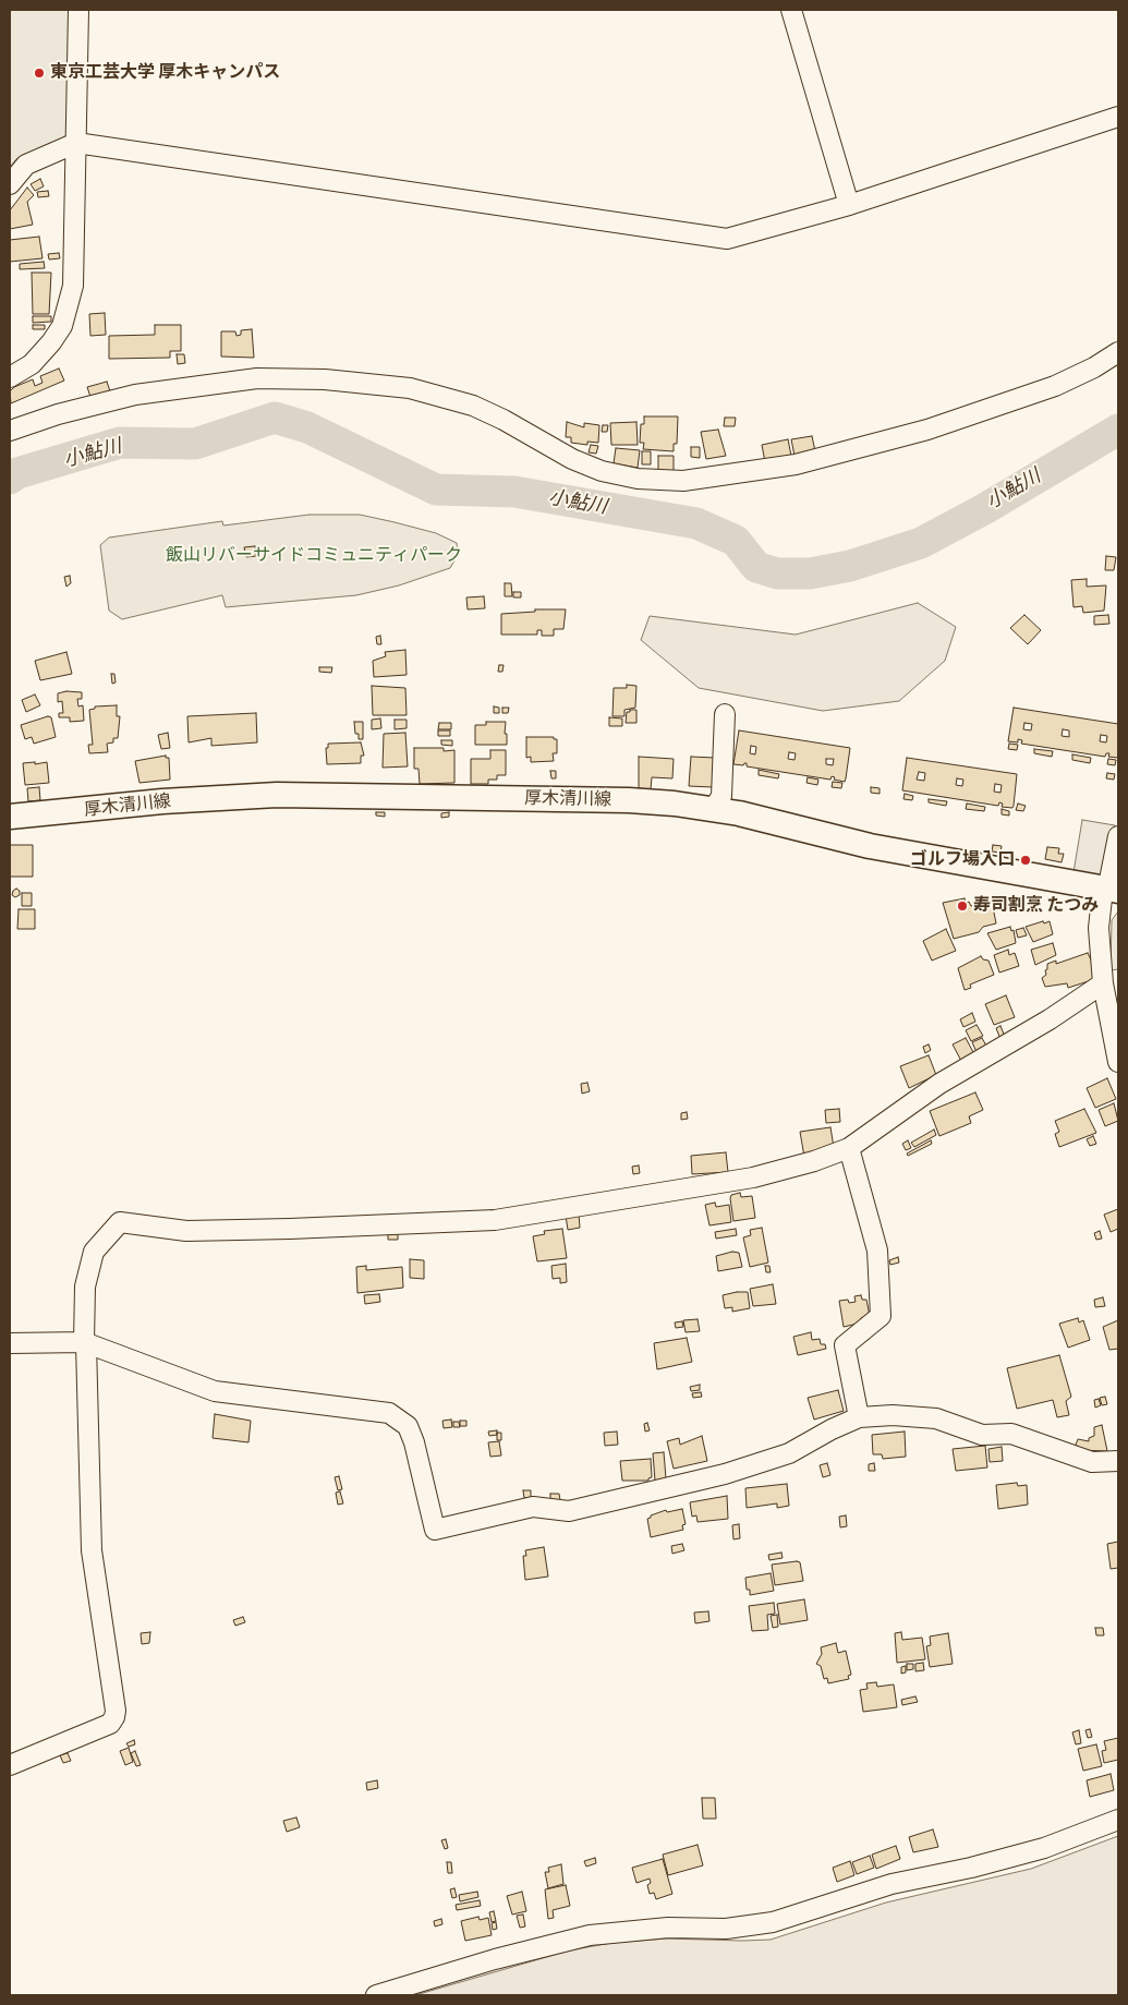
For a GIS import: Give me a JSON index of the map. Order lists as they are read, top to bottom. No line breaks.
{"streets":{"main road":["厚木清川線"]},"water":["小鮎川"],"parks":["飯山リバーサイドコミュニティパーク"],"places":["東京工芸大学 厚木キャンパス","ゴルフ場入口","寿司割烹 たつみ"]}
